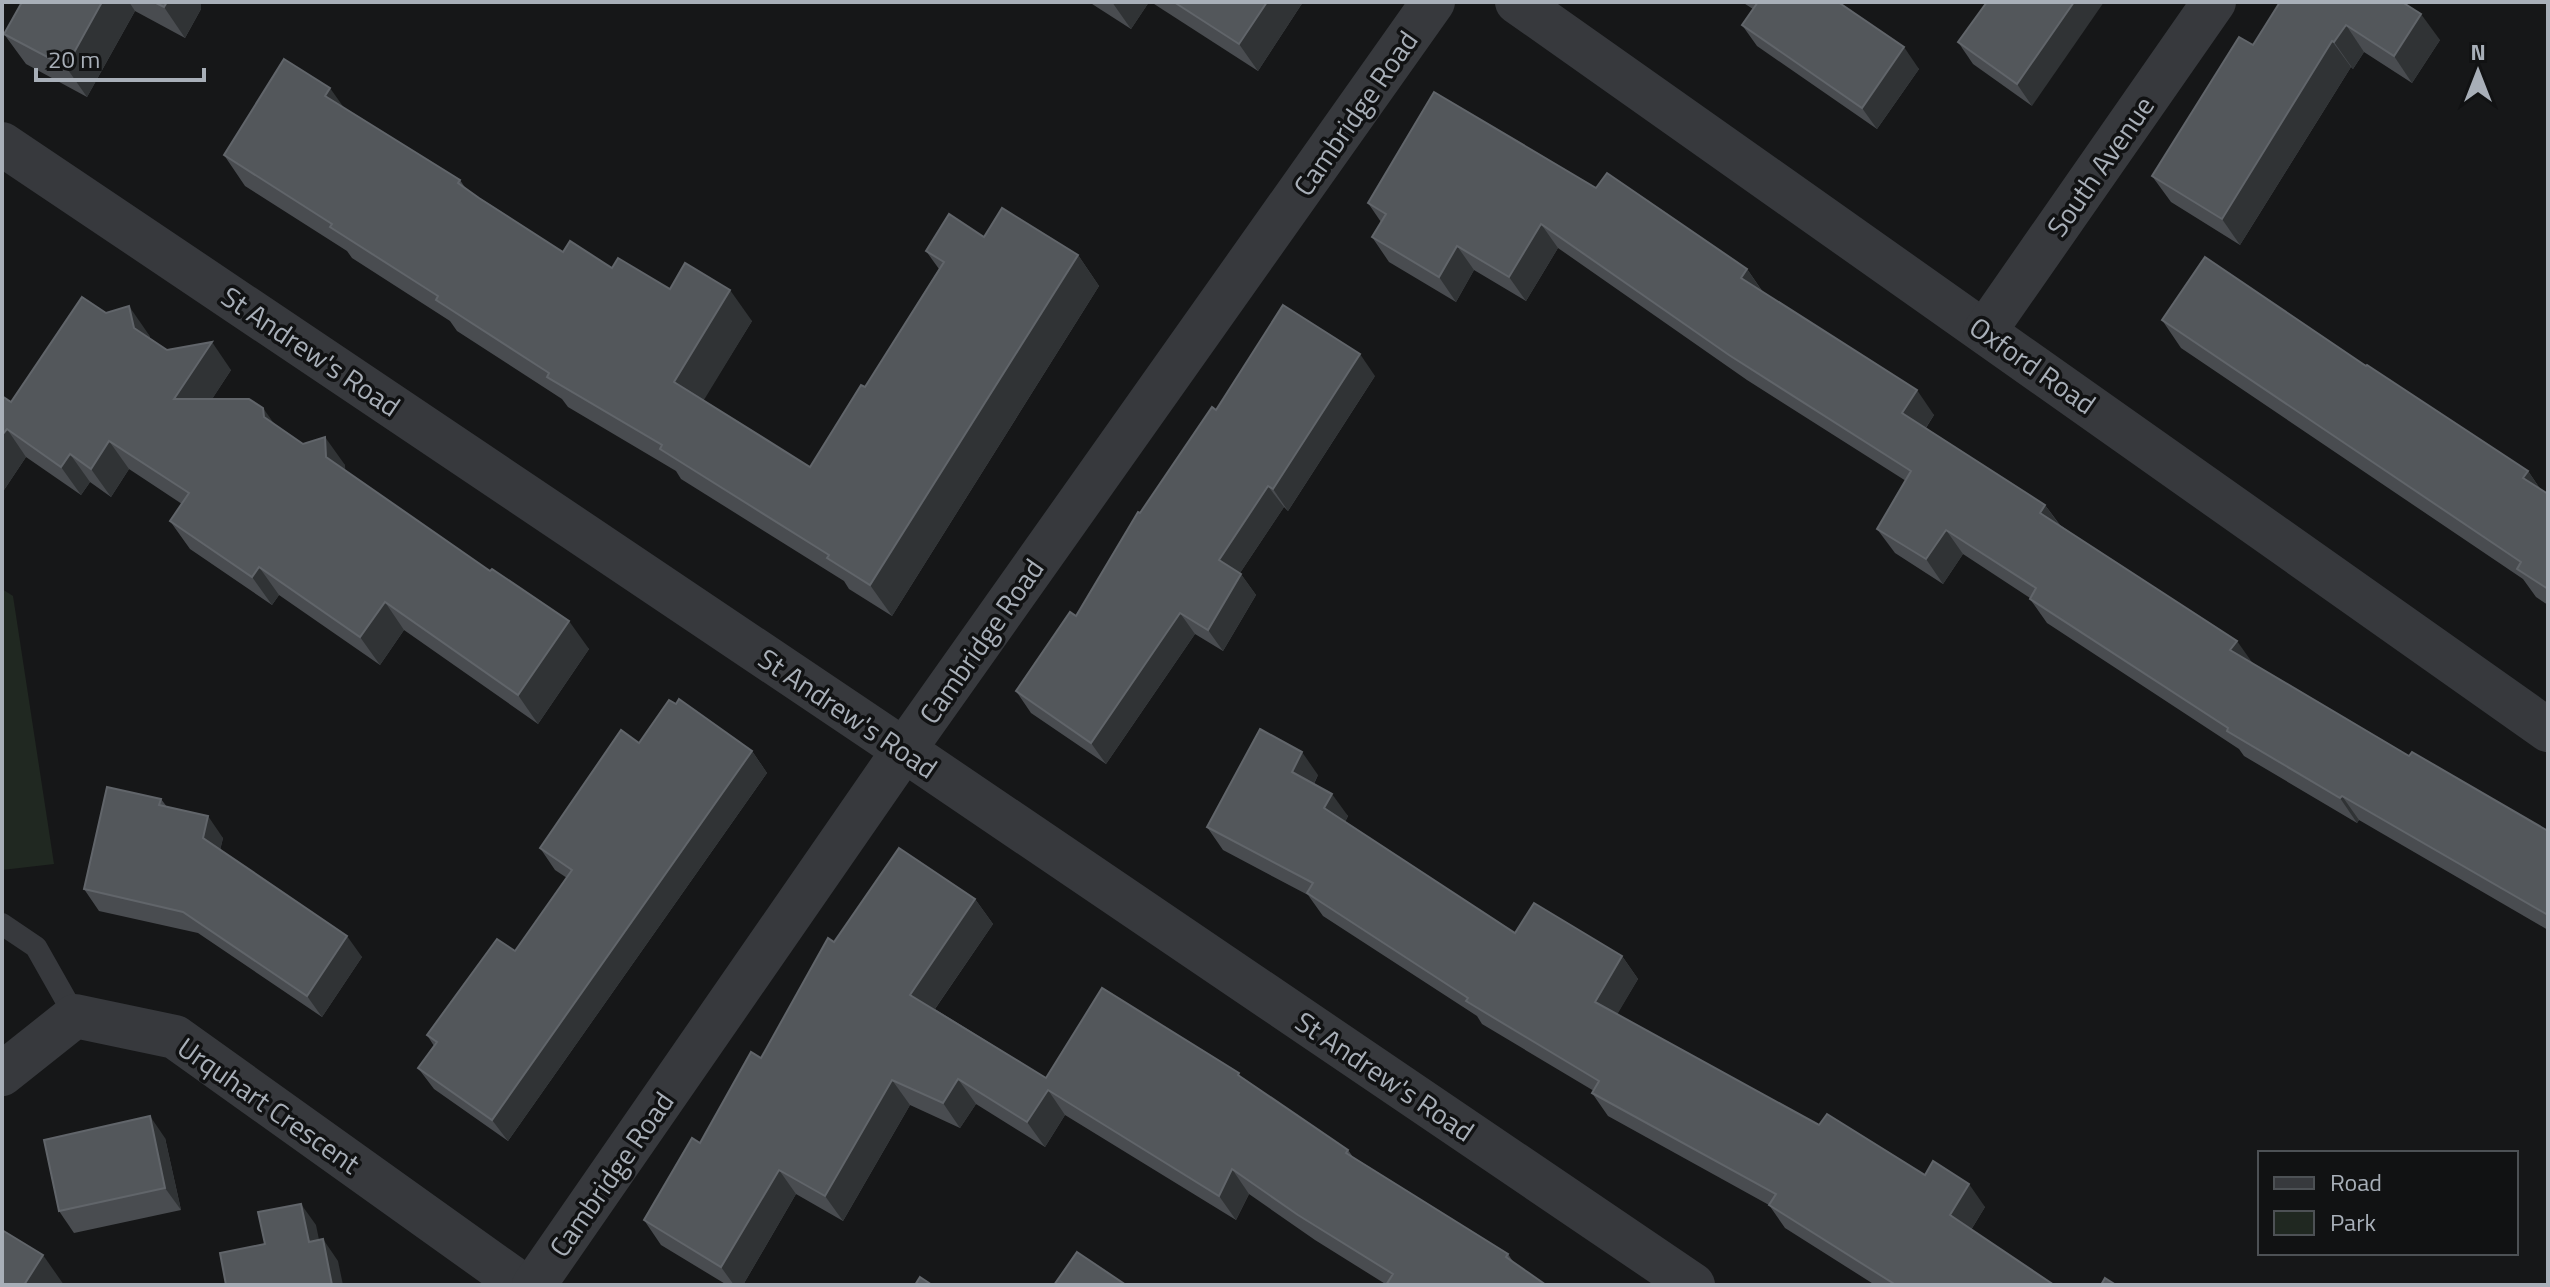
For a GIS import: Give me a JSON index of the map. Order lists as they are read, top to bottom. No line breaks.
{"streets":{"street":["Cambridge Road","South Avenue","St Andrew's Road","Oxford Road","Urquhart Crescent"]},"crossings":[["Cambridge Road","St Andrew's Road"],["South Avenue","Oxford Road"]],"legend":["Road","Park"],"scale_bar":"20 m","north":"top"}
